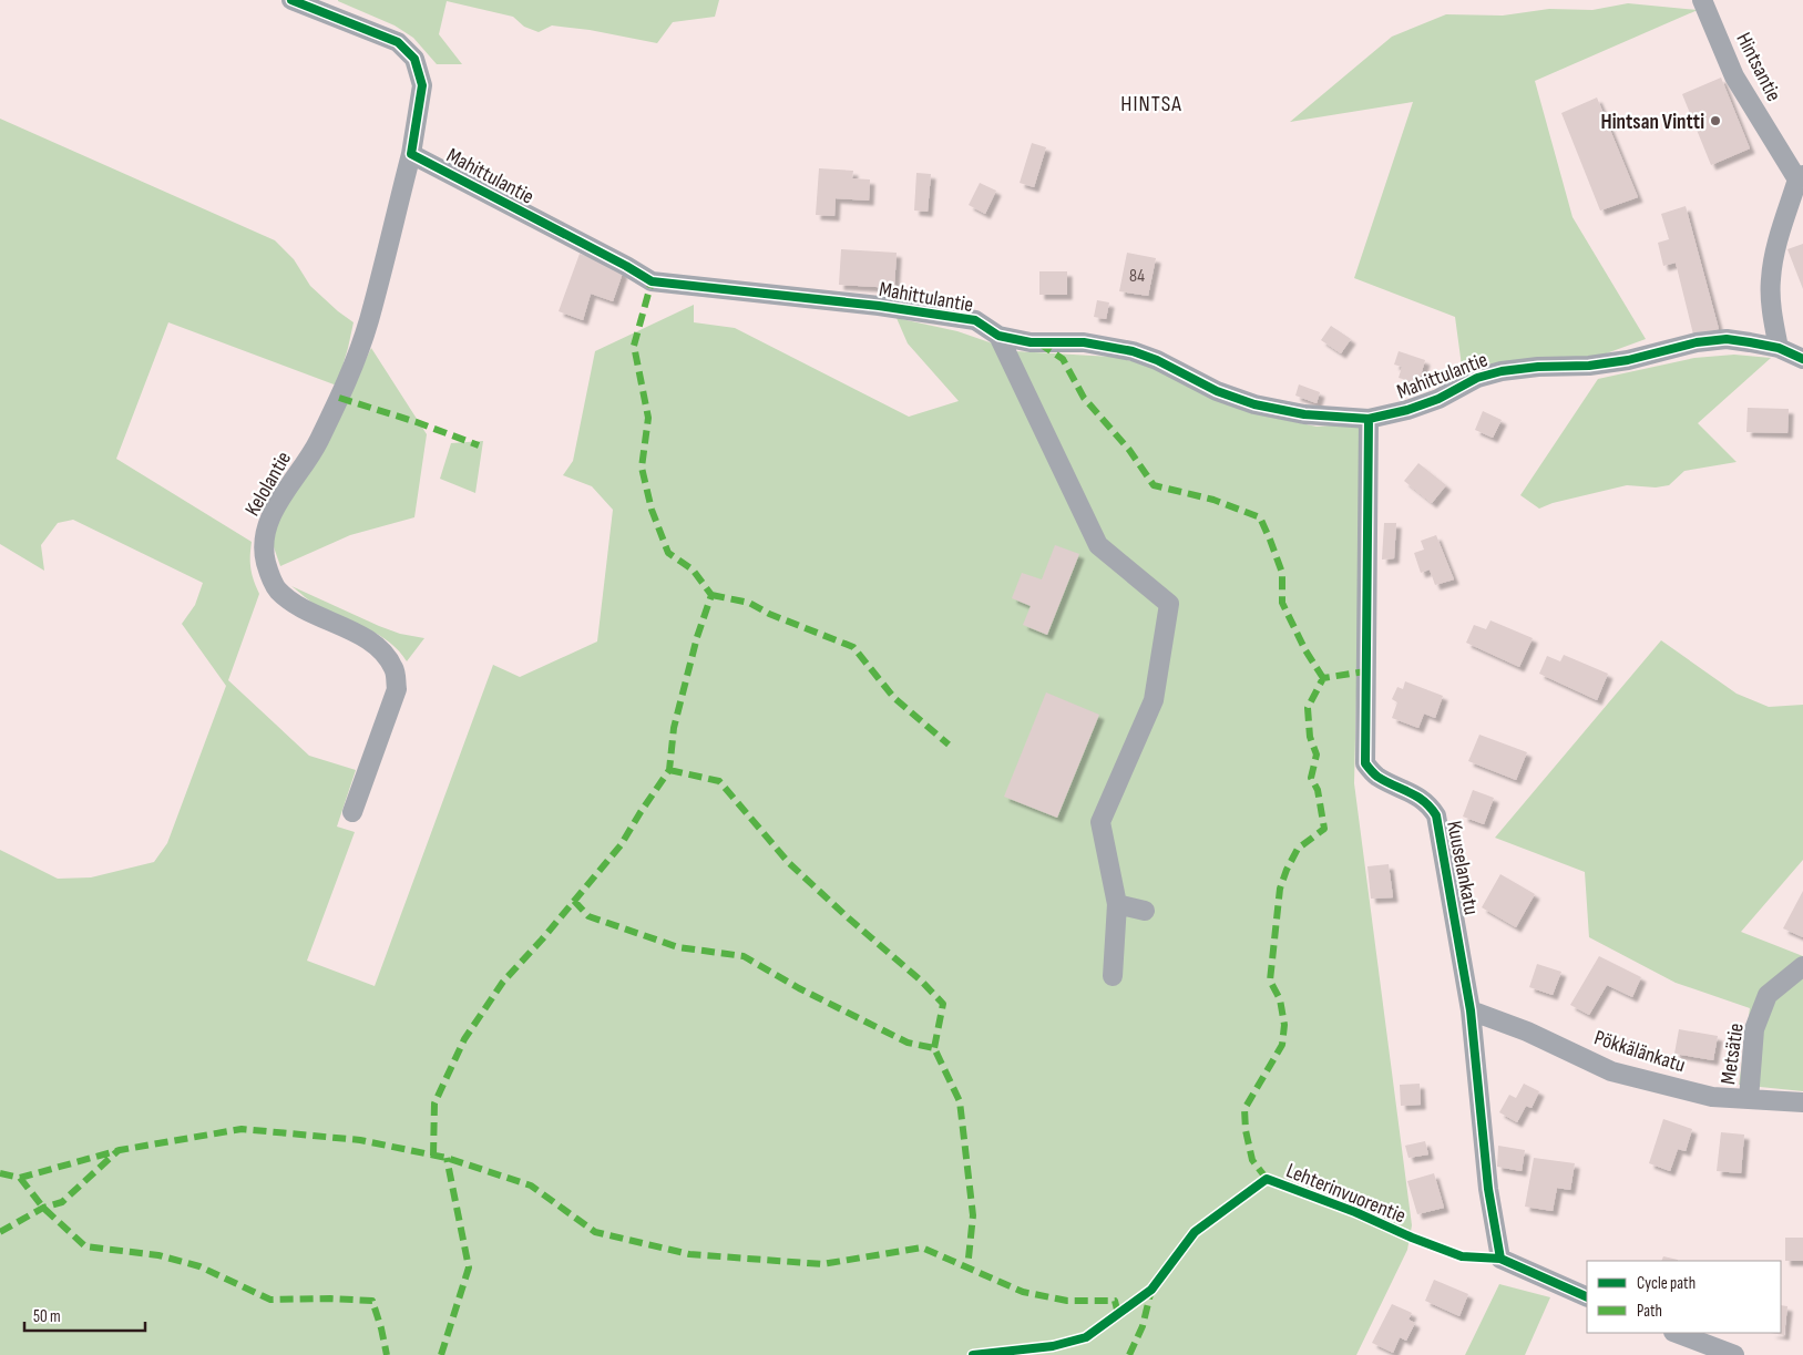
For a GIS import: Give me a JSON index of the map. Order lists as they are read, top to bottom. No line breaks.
{"streets":{"street":["Hintsantie","Mahittulantie","Kelolantie","Kuuselankatu","Pökkälänkatu","Metsätie"],"cycle path":["Lehterinvuorentie"]},"crossings":[["Mahittulantie","Kelolantie"],["Mahittulantie","Kuuselankatu"],["Kuuselankatu","Pökkälänkatu"],["Pökkälänkatu","Metsätie"]],"districts":["HINTSA"],"places":["Hintsan Vintti"],"house_numbers":["84"],"legend":["Cycle path","Path"],"scale_bar":"50 m"}
